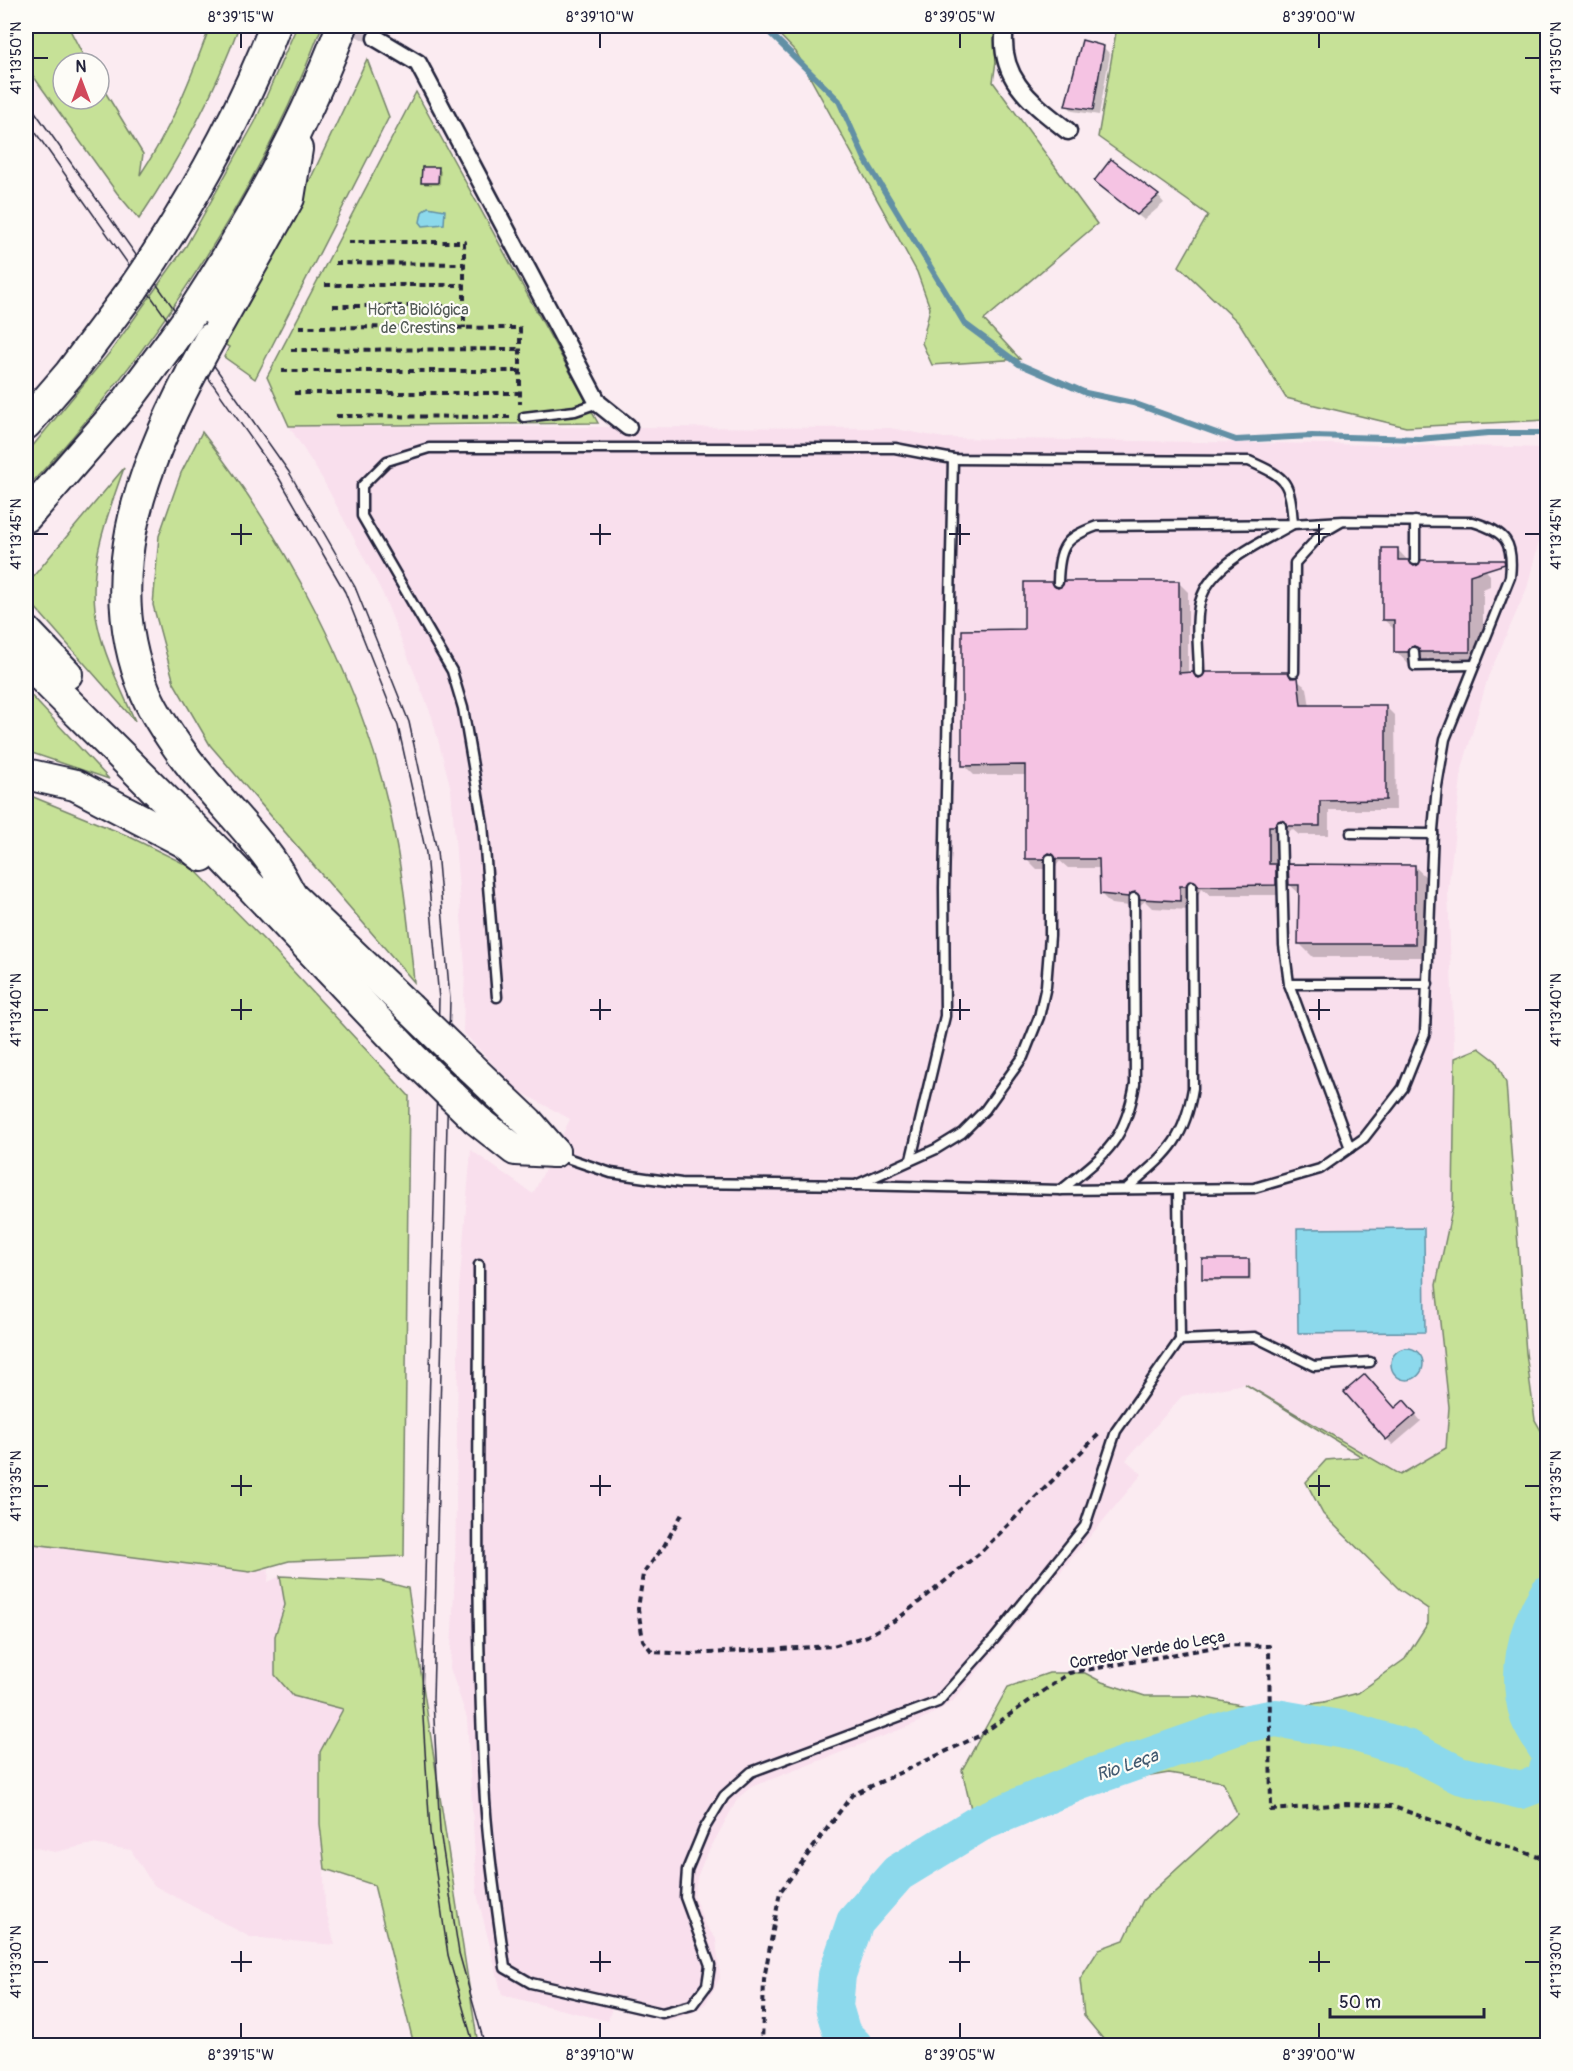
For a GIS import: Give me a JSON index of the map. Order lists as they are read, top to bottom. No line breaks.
{"streets":{"path":["Corredor Verde do Leça"]},"water":["Rio Leça"],"parks":["Horta Biológica de Crestins"],"scale_bar":"50 m","north":"top","coordinates":["8°39'15\"W","8°39'10\"W","8°39'05\"W","8°39'00\"W","41°13'50\"N","41°13'45\"N","41°13'40\"N","41°13'35\"N","41°13'30\"N"]}
